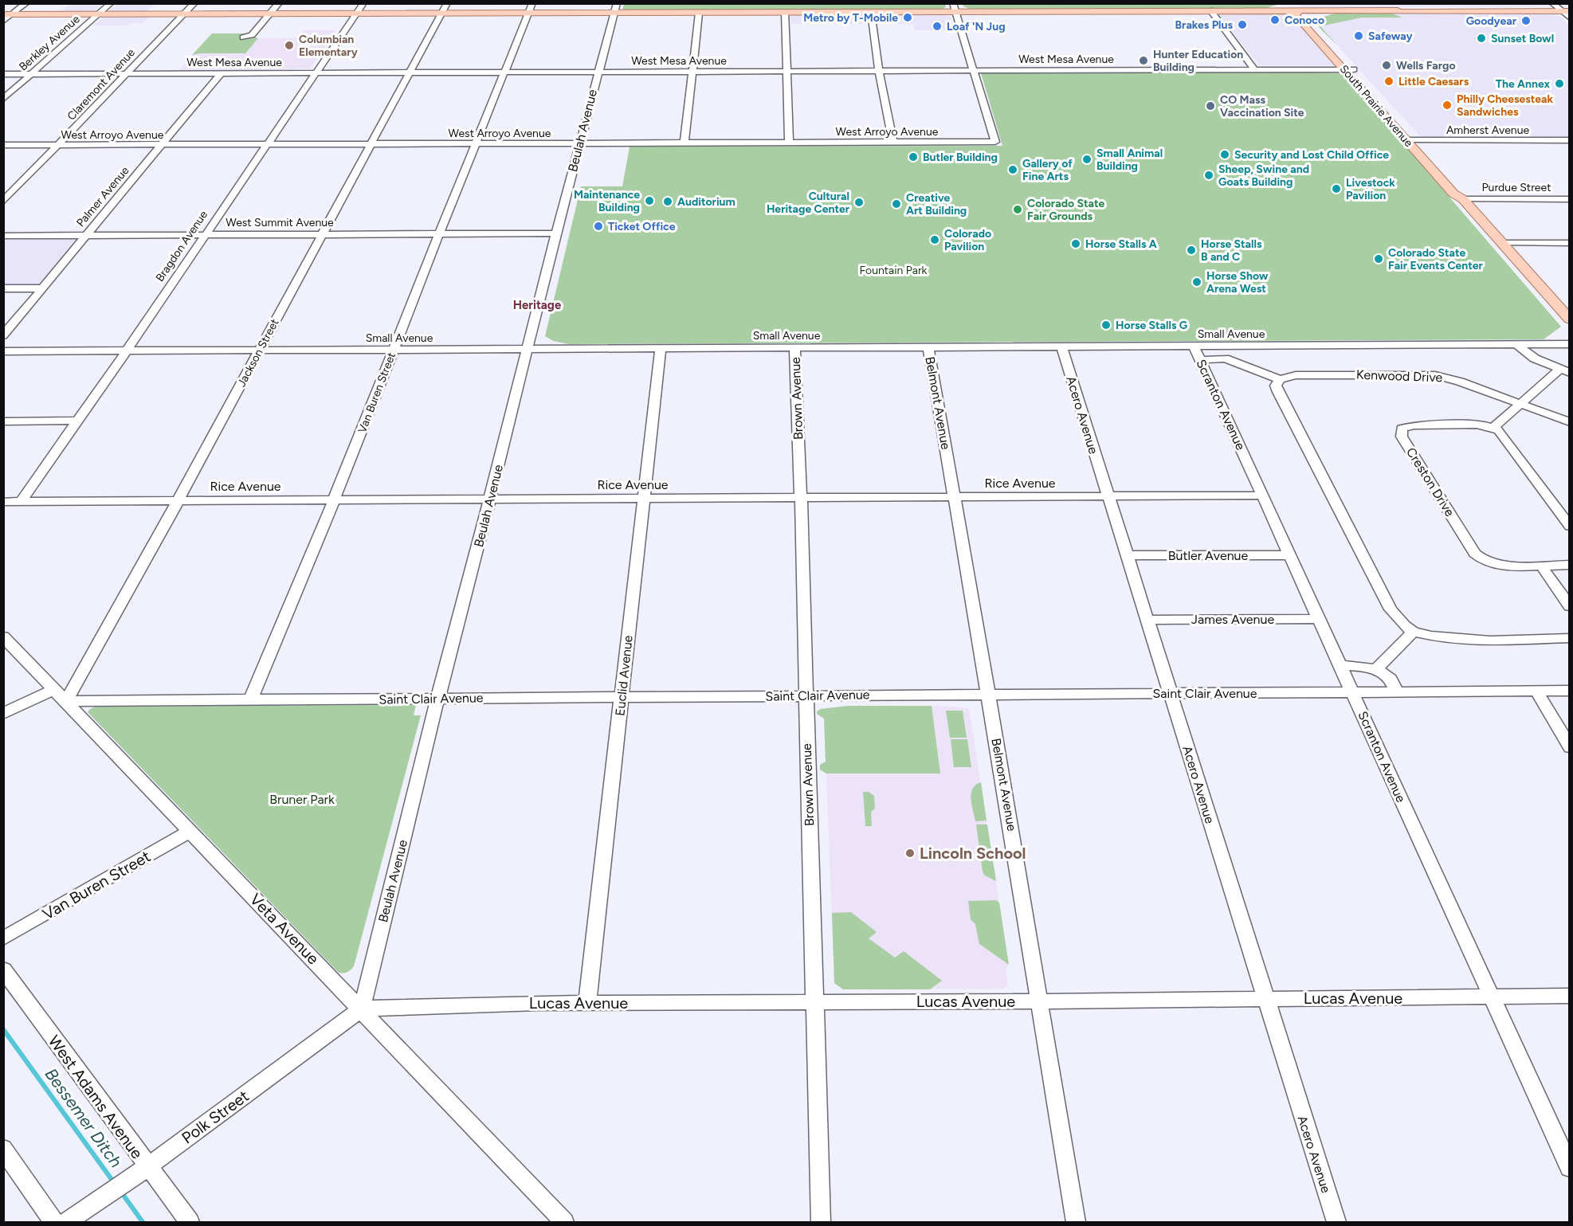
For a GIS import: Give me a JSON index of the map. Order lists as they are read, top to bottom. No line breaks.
{"streets":{"main road":["South Prairie Avenue"],"street":["Berkley Avenue","West Mesa Avenue","Claremont Avenue","Amherst Avenue","Beulah Avenue","West Arroyo Avenue","Purdue Street","Palmer Avenue","West Summit Avenue","Bragdon Avenue","Small Avenue","Jackson Street","Kenwood Drive","Van Buren Street","Brown Avenue","Belmont Avenue","Scranton Avenue","Acero Avenue","Creston Drive","Rice Avenue","Butler Avenue","James Avenue","Euclid Avenue","Saint Clair Avenue","Veta Avenue","Lucas Avenue","West Adams Avenue","Polk Street"]},"crossings":[["Berkley Avenue","West Mesa Avenue"],["West Mesa Avenue","Claremont Avenue"],["West Mesa Avenue","South Prairie Avenue"],["West Mesa Avenue","Beulah Avenue"],["West Mesa Avenue","West Arroyo Avenue"],["West Mesa Avenue","Palmer Avenue"],["West Mesa Avenue","Bragdon Avenue"],["West Mesa Avenue","Jackson Street"],["West Mesa Avenue","Van Buren Street"],["Claremont Avenue","West Arroyo Avenue"],["South Prairie Avenue","Amherst Avenue"],["South Prairie Avenue","Purdue Street"],["Beulah Avenue","West Arroyo Avenue"],["Beulah Avenue","West Summit Avenue"],["Beulah Avenue","Small Avenue"],["Beulah Avenue","Rice Avenue"],["Beulah Avenue","Saint Clair Avenue"],["Beulah Avenue","Veta Avenue"],["Beulah Avenue","Lucas Avenue"],["Beulah Avenue","Polk Street"],["West Arroyo Avenue","Palmer Avenue"],["West Arroyo Avenue","Bragdon Avenue"],["West Arroyo Avenue","Jackson Street"],["West Arroyo Avenue","Van Buren Street"],["Palmer Avenue","West Summit Avenue"],["West Summit Avenue","Bragdon Avenue"],["West Summit Avenue","Jackson Street"],["West Summit Avenue","Van Buren Street"],["Bragdon Avenue","Small Avenue"],["Bragdon Avenue","Rice Avenue"],["Small Avenue","Jackson Street"],["Small Avenue","Van Buren Street"],["Small Avenue","Brown Avenue"],["Small Avenue","Belmont Avenue"],["Small Avenue","Scranton Avenue"],["Small Avenue","Acero Avenue"],["Small Avenue","Euclid Avenue"],["Jackson Street","Rice Avenue"],["Jackson Street","Saint Clair Avenue"],["Jackson Street","Veta Avenue"],["Van Buren Street","Rice Avenue"],["Van Buren Street","Saint Clair Avenue"],["Van Buren Street","Veta Avenue"],["Brown Avenue","Rice Avenue"],["Brown Avenue","Saint Clair Avenue"],["Brown Avenue","Lucas Avenue"],["Belmont Avenue","Rice Avenue"],["Belmont Avenue","Saint Clair Avenue"],["Belmont Avenue","Lucas Avenue"],["Scranton Avenue","Rice Avenue"],["Scranton Avenue","Butler Avenue"],["Scranton Avenue","James Avenue"],["Scranton Avenue","Saint Clair Avenue"],["Scranton Avenue","Lucas Avenue"],["Acero Avenue","Rice Avenue"],["Acero Avenue","Butler Avenue"],["Acero Avenue","James Avenue"],["Acero Avenue","Saint Clair Avenue"],["Acero Avenue","Lucas Avenue"],["Rice Avenue","Euclid Avenue"],["Euclid Avenue","Saint Clair Avenue"],["Euclid Avenue","Lucas Avenue"],["Saint Clair Avenue","Veta Avenue"],["Veta Avenue","Lucas Avenue"],["Veta Avenue","Polk Street"],["Lucas Avenue","Polk Street"],["West Adams Avenue","Polk Street"]],"districts":["Heritage"],"water":["Bessemer Ditch"],"parks":["Fountain Park","Bruner Park"],"places":["Metro by T-Mobile","Conoco","Goodyear","Brakes Plus","Loaf 'N Jug","Safeway","Sunset Bowl","Columbian Elementary","Hunter Education Building","Wells Fargo","Little Caesars","The Annex","Philly Cheesesteak Sandwiches","CO Mass Vaccination Site","Security and Lost Child Office","Butler Building","Small Animal Building","Gallery of Fine Arts","Sheep, Swine and Goats Building","Livestock Pavilion","Maintenance Building","Auditorium","Cultural Heritage Center","Creative Art Building","Colorado State Fair Grounds","Ticket Office","Colorado Pavilion","Horse Stalls A","Horse Stalls B and C","Colorado State Fair Events Center","Horse Show Arena West","Horse Stalls G","Lincoln School"]}
